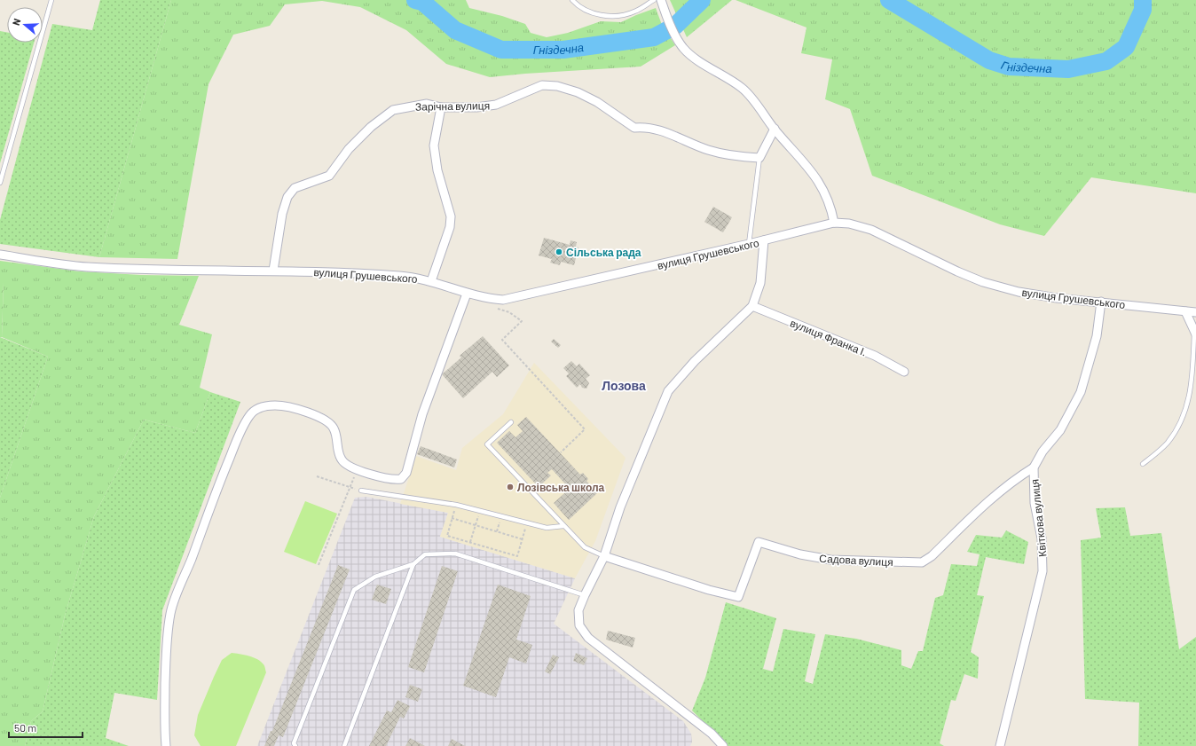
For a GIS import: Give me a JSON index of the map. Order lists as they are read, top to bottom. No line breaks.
{"streets":{"street":["Зарічна вулиця","вулиця Грушевського","вулиця Франка І.","Квіткова вулиця","Садова вулиця"]},"crossings":[["Зарічна вулиця","вулиця Грушевського"],["вулиця Грушевського","Квіткова вулиця"],["Квіткова вулиця","Садова вулиця"]],"districts":["Лозова"],"water":["Гніздечна"],"places":["Сільська рада","Лозівська школа"],"scale_bar":"50 m","north":"left"}
